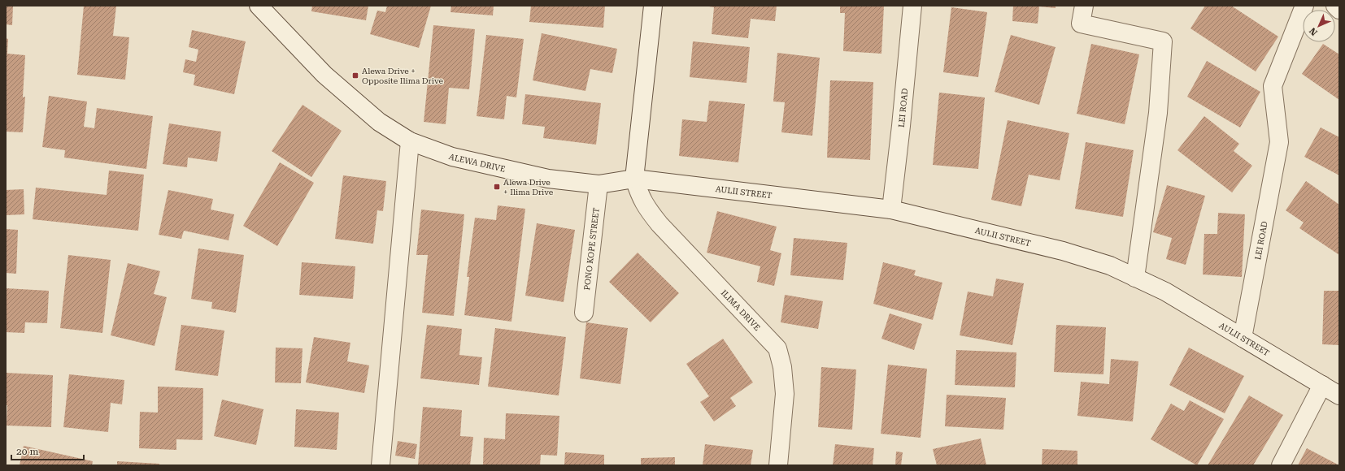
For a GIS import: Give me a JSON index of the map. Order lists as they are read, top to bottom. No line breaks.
{"streets":{"street":["LEI ROAD","ALEWA DRIVE","AULII STREET","PONO KOPE STREET","ILIMA DRIVE"]},"crossings":[["LEI ROAD","AULII STREET"],["ALEWA DRIVE","AULII STREET"],["ALEWA DRIVE","PONO KOPE STREET"],["ALEWA DRIVE","ILIMA DRIVE"],["AULII STREET","ILIMA DRIVE"]],"places":{"transit":["Alewa Drive + Opposite Ilima Drive","Alewa Drive + Ilima Drive"]},"scale_bar":"20 m","north":"bottom left"}
